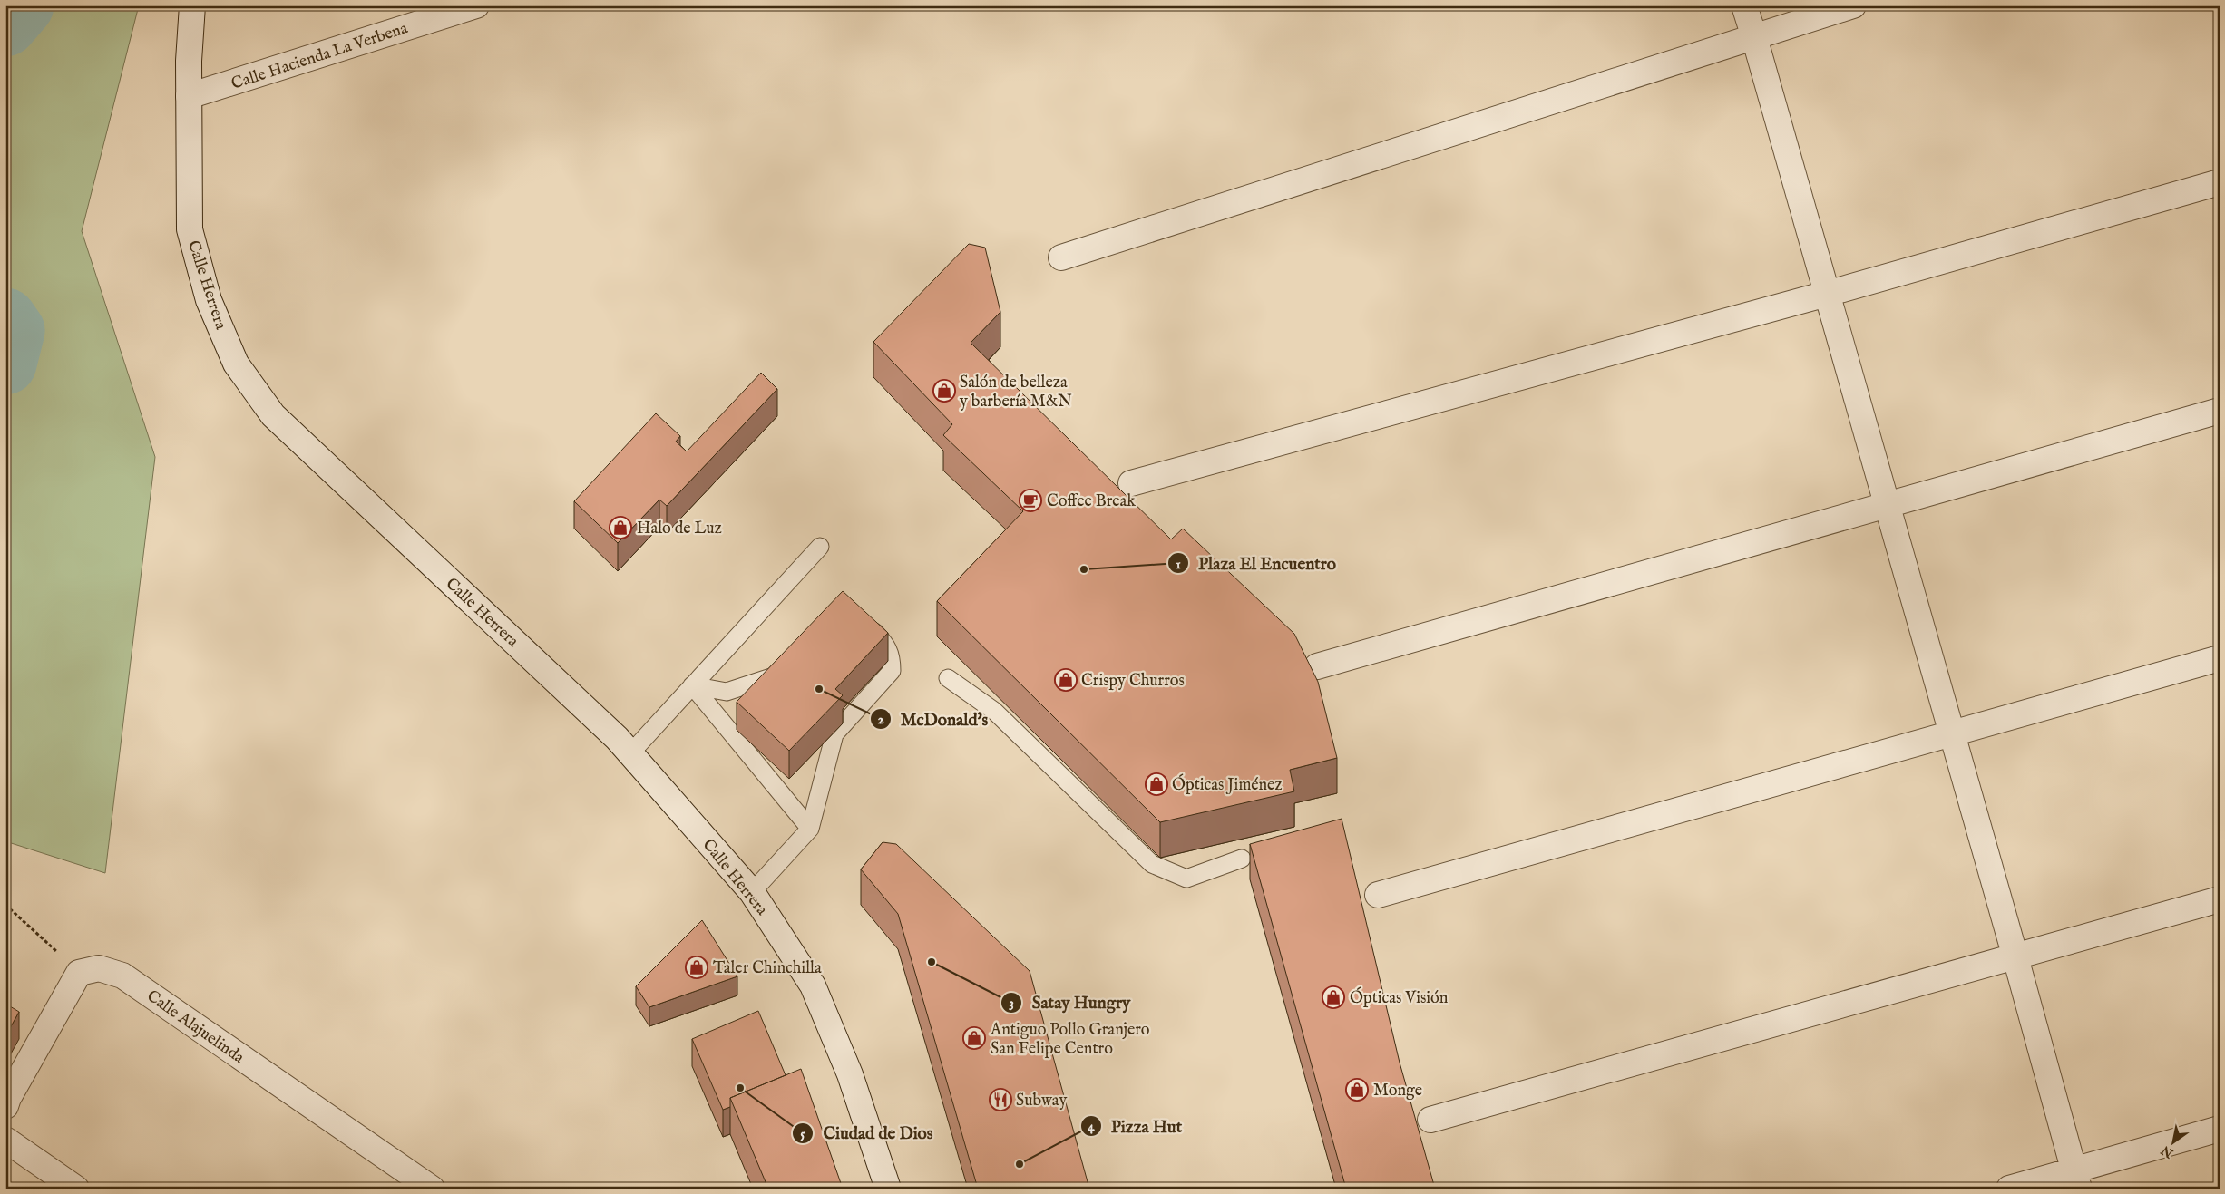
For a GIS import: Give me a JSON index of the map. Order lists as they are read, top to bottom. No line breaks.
{"streets":{"street":["Calle Hacienda La Verbena","Calle Herrera","Calle Alajuelinda"]},"crossings":[["Calle Hacienda La Verbena","Calle Herrera"]],"places":{"shop":["Salón de belleza y barbería M&N","Halo de Luz","Crispy Churros","Ópticas Jiménez","Taler Chinchilla","Ópticas Visión","Antiguo Pollo Granjero San Felipe Centro","Monge"],"cafe":["Coffee Break"],"other":["Plaza El Encuentro","McDonald's","Satay Hungry","Ciudad de Dios","Pizza Hut"],"restaurant":["Subway"]},"north":"bottom left"}
